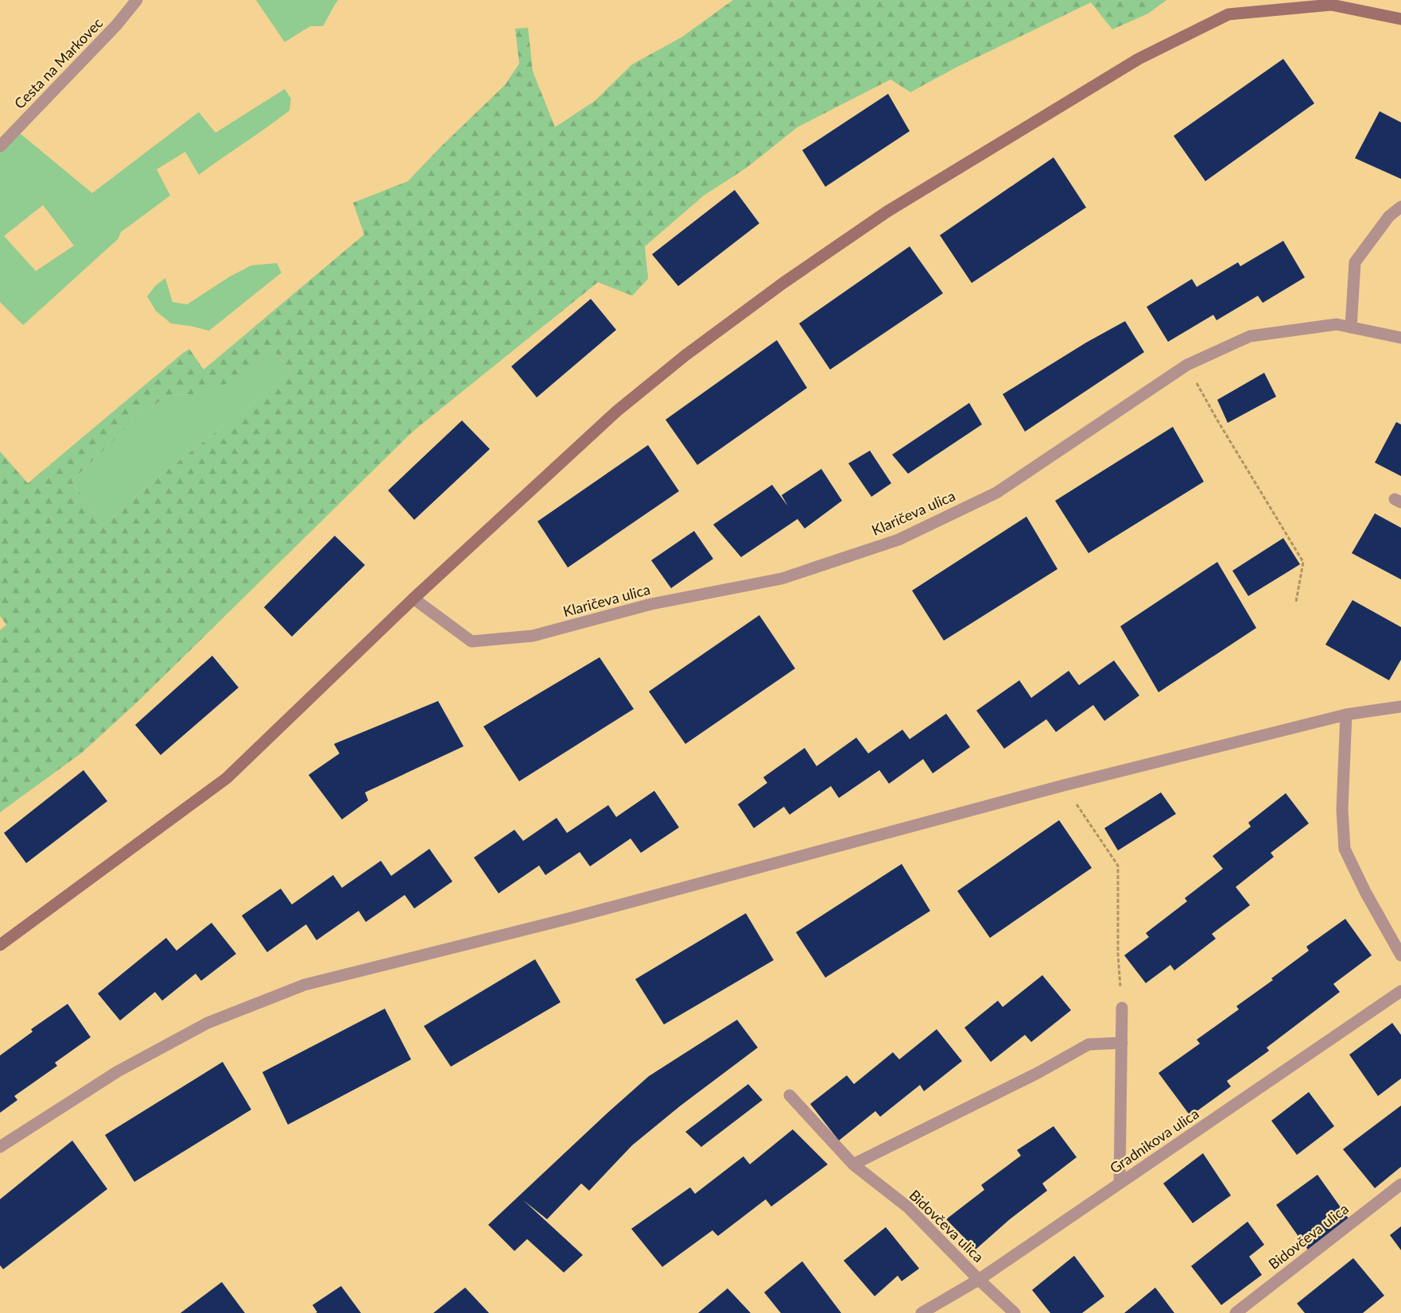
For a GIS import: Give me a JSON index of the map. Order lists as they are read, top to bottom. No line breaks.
{"streets":{"street":["Cesta na Markovec","Klaričeva ulica","Gradnikova ulica","Bidovčeva ulica"]},"crossings":[["Gradnikova ulica","Bidovčeva ulica"]]}
